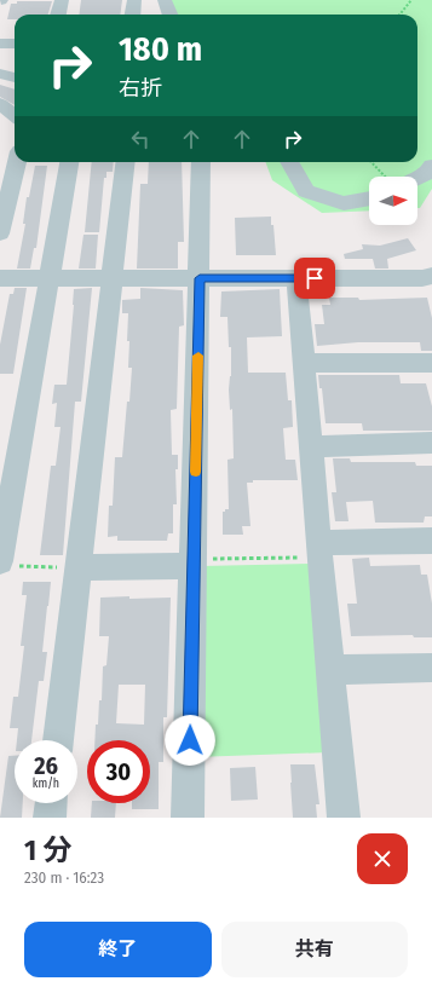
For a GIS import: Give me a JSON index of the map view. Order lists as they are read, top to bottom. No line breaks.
{"north":"right","page":{"turn":["180 m","右折"],"speed":"26 km/h","limit":"30","heading":["1 分","230 m · 16:23"],"buttons":["終了","共有"]}}
